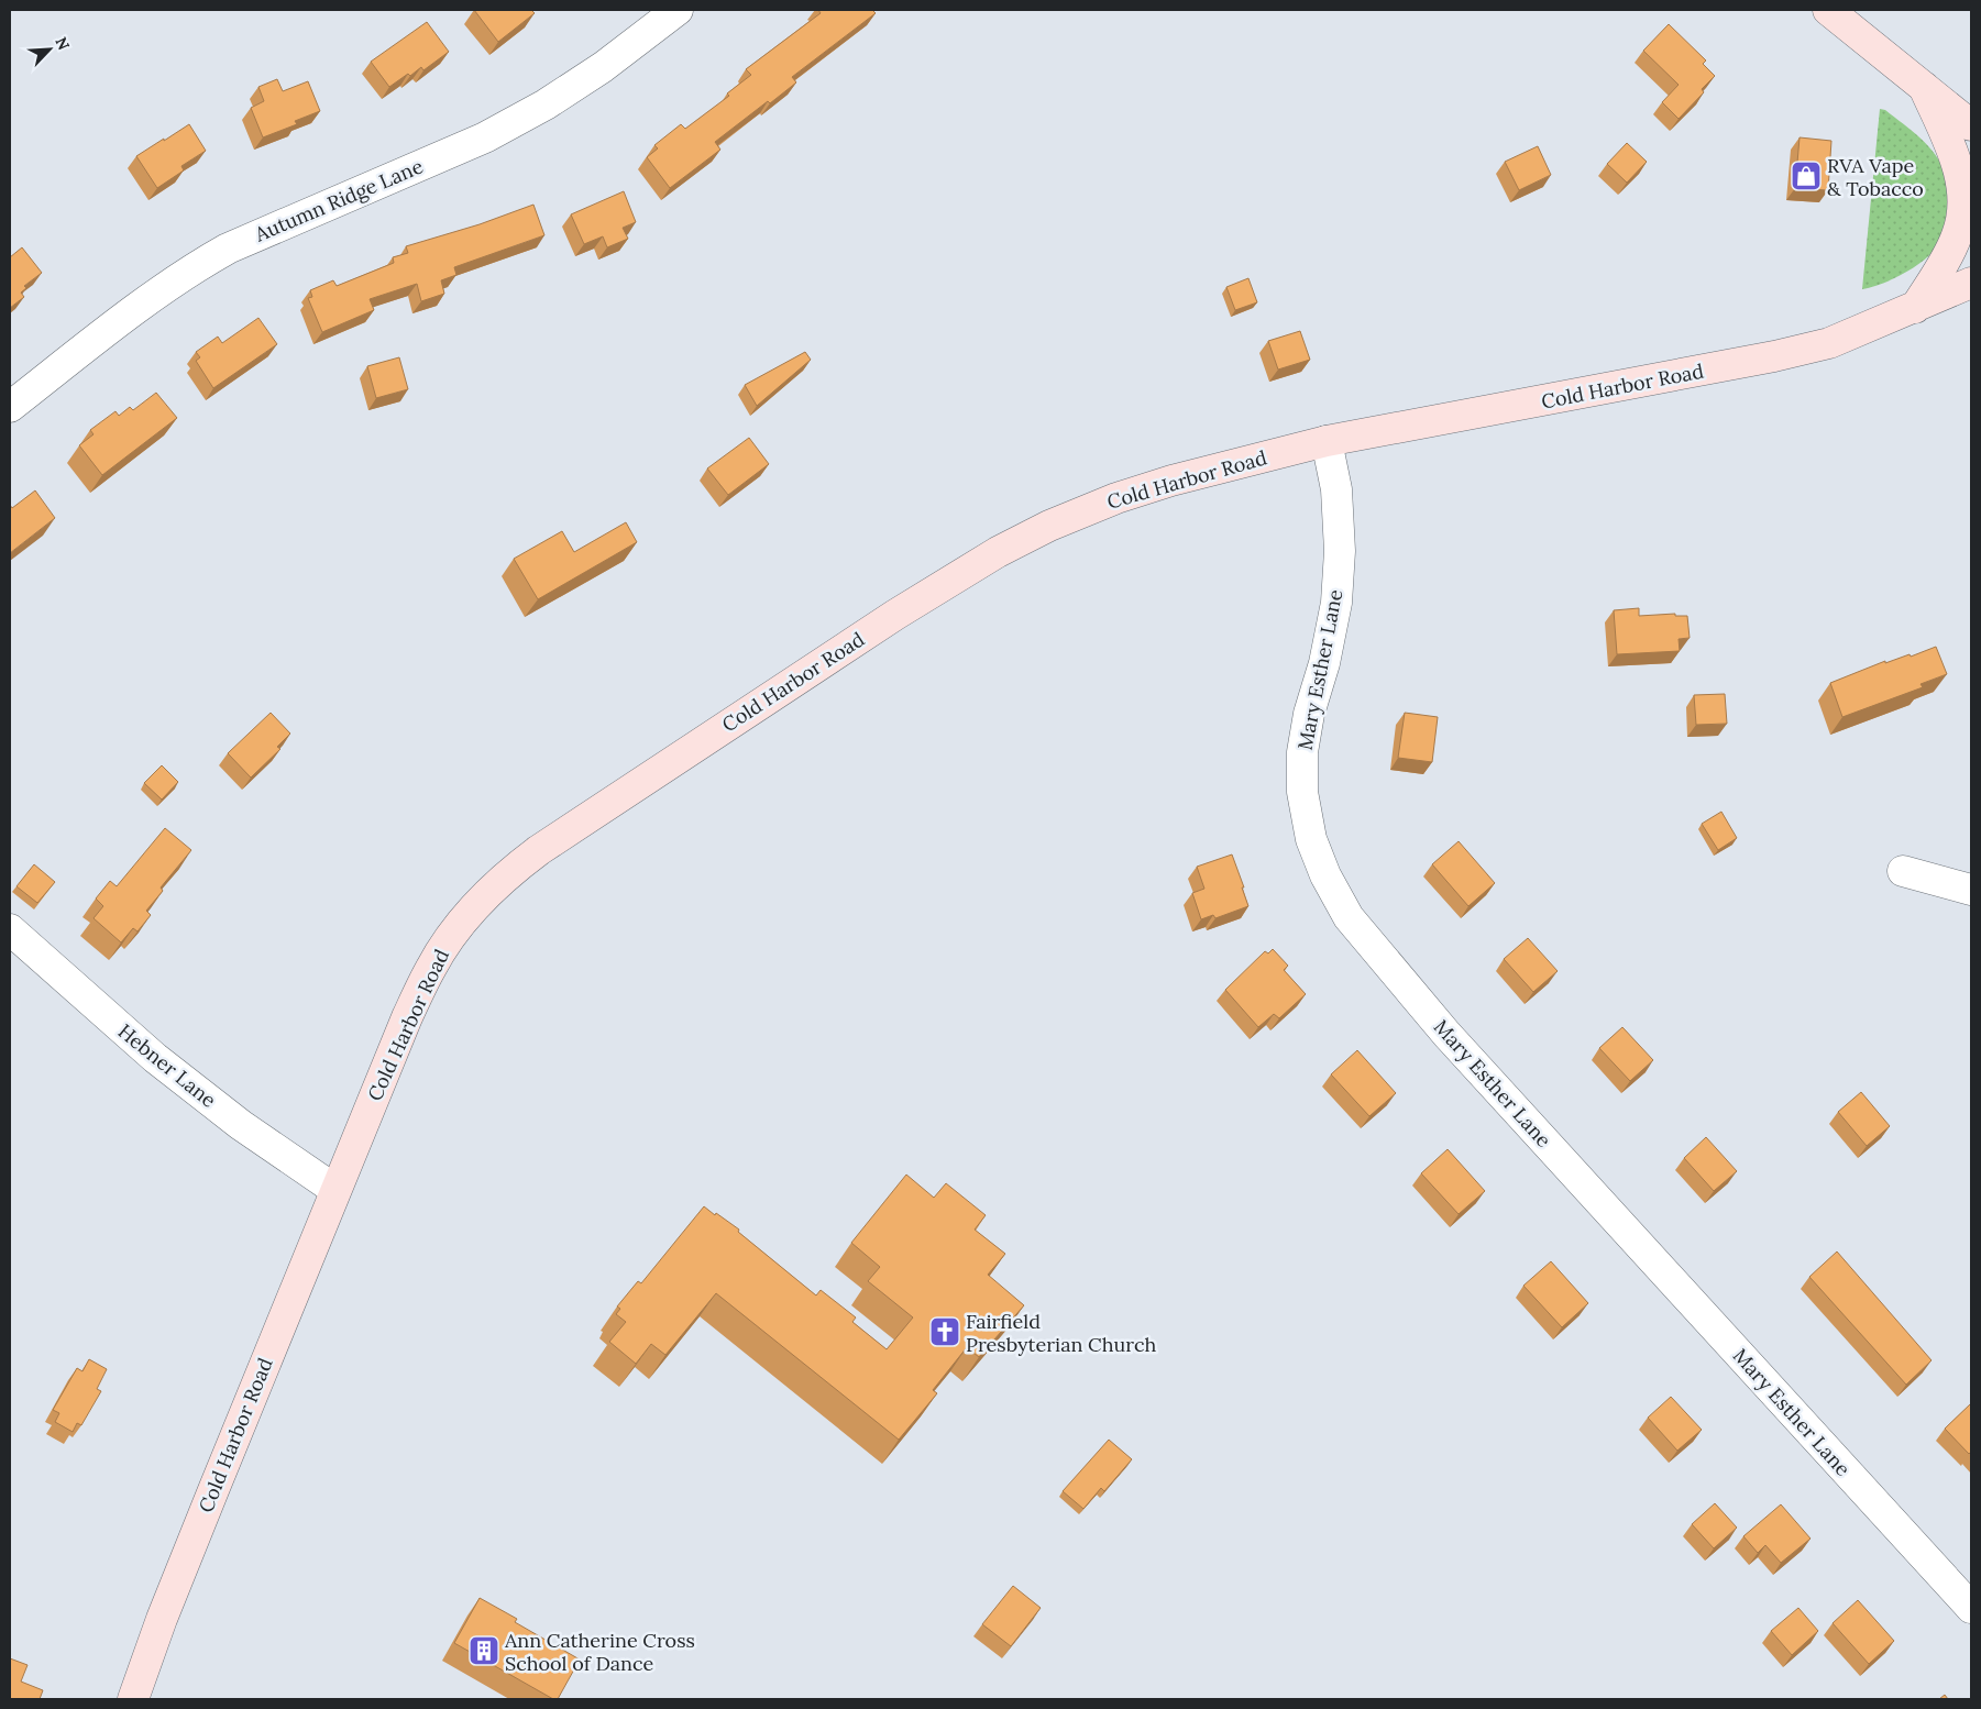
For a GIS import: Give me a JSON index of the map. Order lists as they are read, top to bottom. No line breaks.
{"streets":{"main road":["Cold Harbor Road"],"street":["Autumn Ridge Lane","Mary Esther Lane","Hebner Lane"]},"crossings":[["Cold Harbor Road","Mary Esther Lane"],["Cold Harbor Road","Hebner Lane"]],"places":{"shop":["RVA Vape & Tobacco"],"church":["Fairfield Presbyterian Church"],"building":["Ann Catherine Cross School of Dance"]},"north":"top right"}
